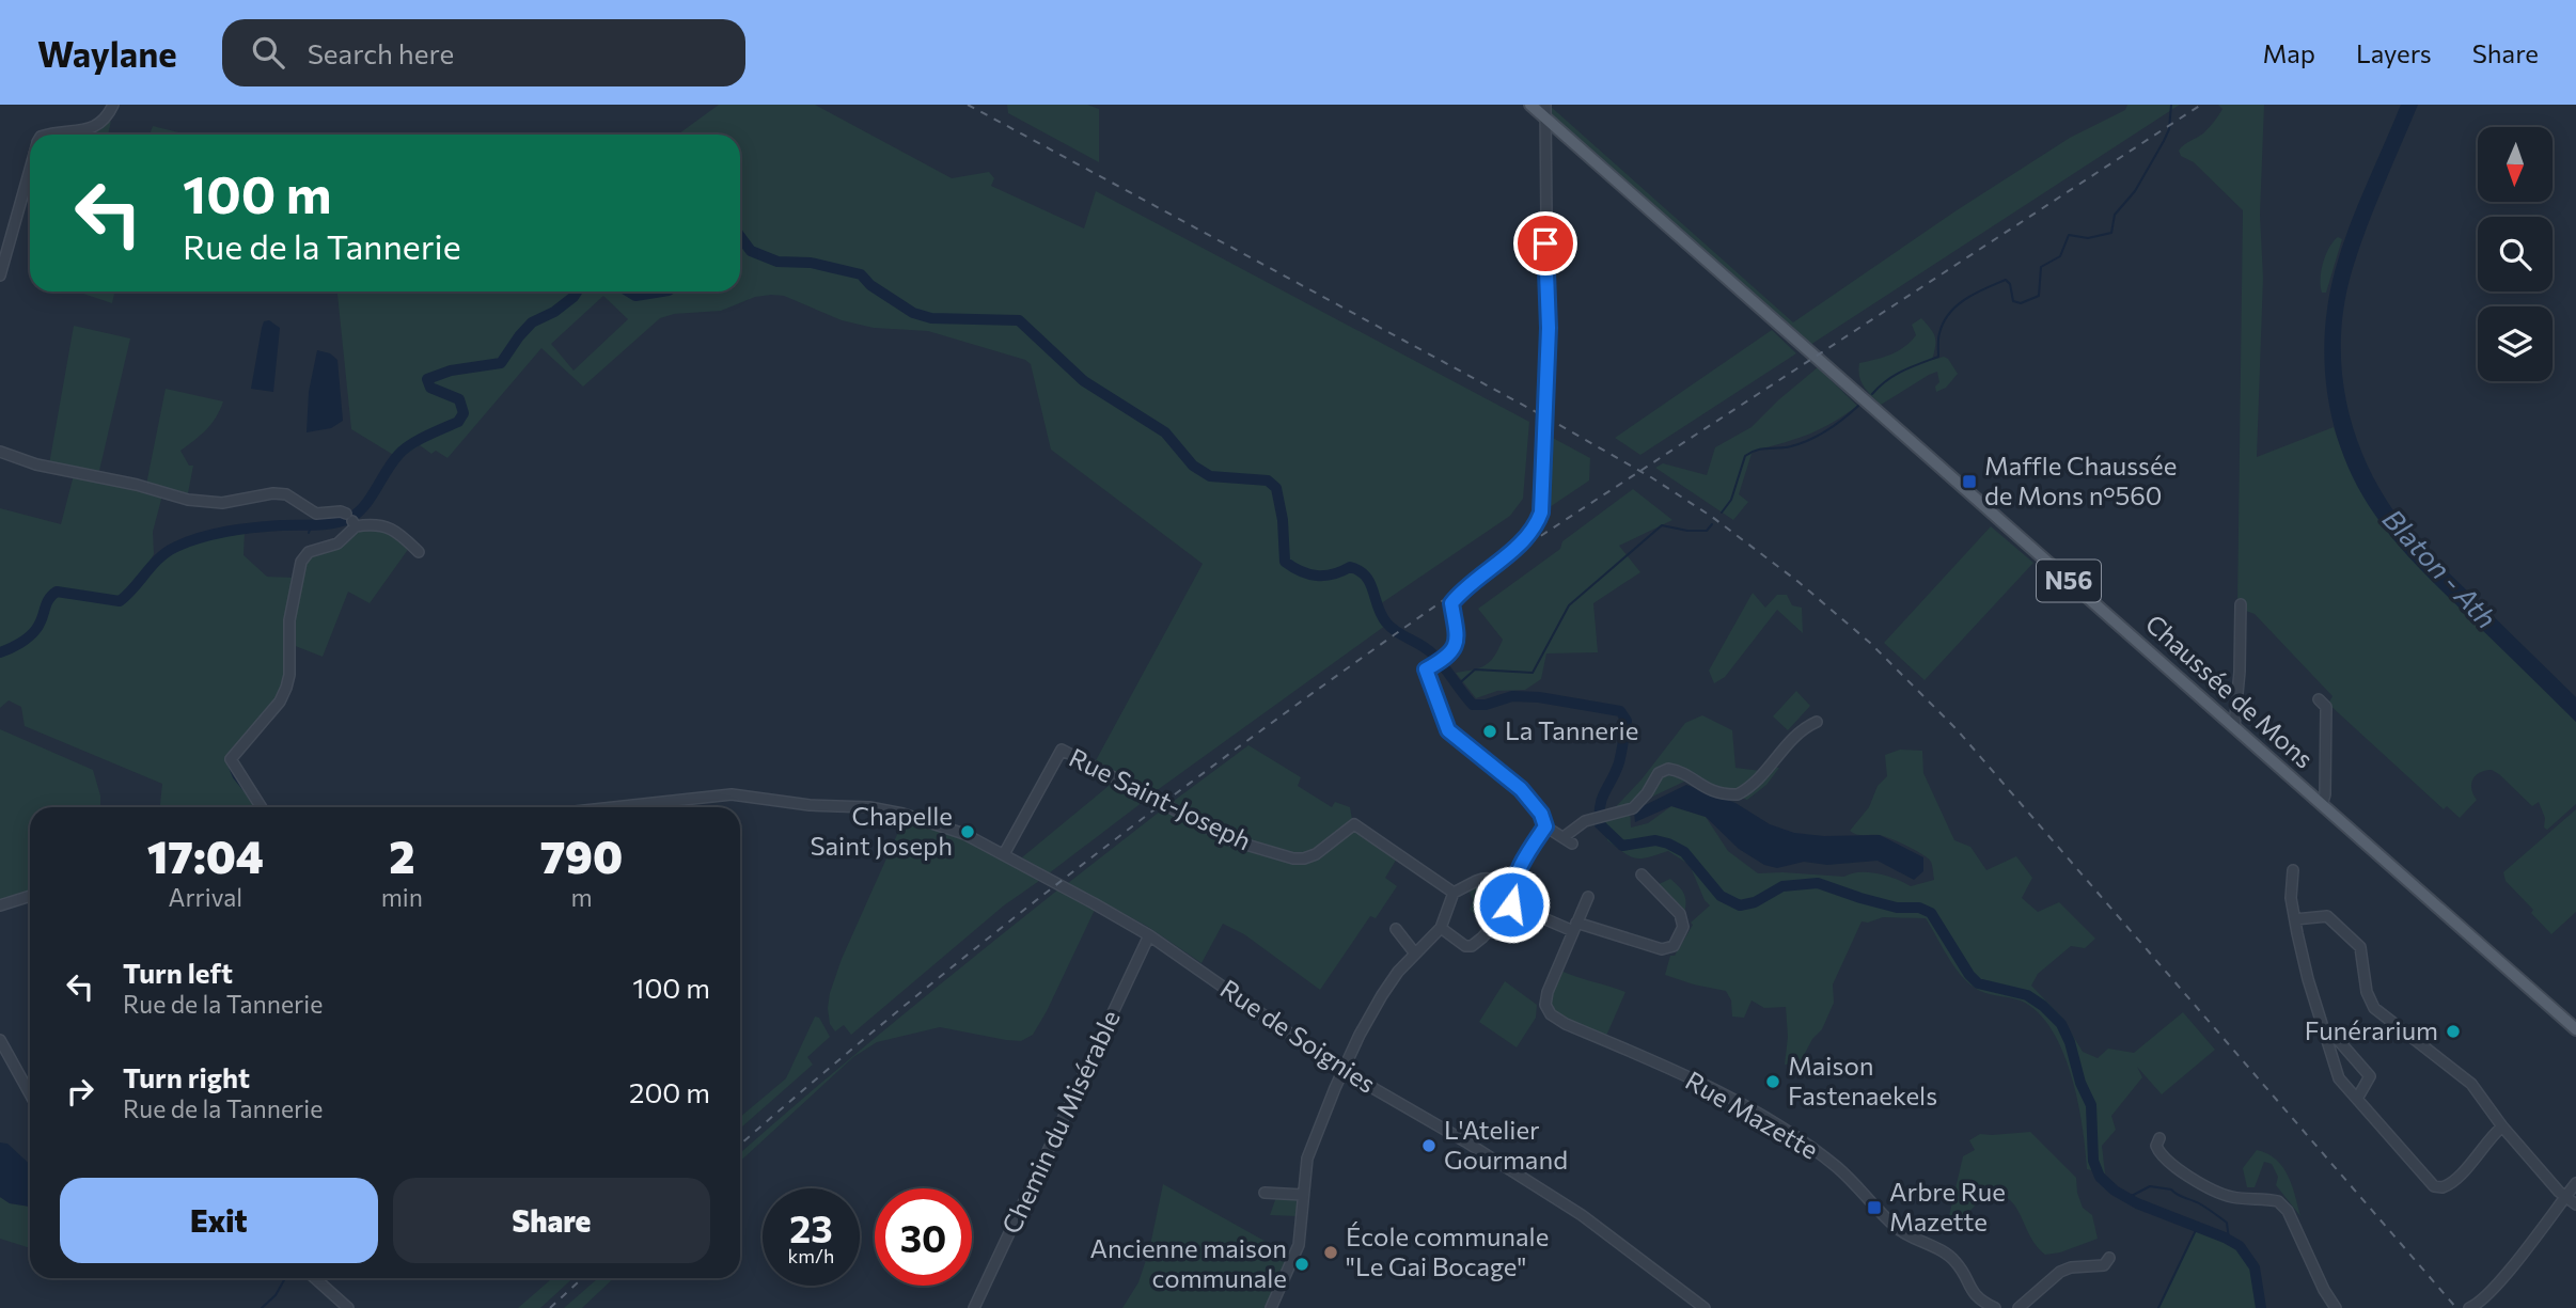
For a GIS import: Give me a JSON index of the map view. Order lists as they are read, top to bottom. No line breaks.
{"streets":{"main road":["N56","Chaussée de Mons"],"street":["Rue Saint-Joseph","Rue de Soignies","Rue Mazette","Chemin du Misérable"]},"crossings":[["N56","Chaussée de Mons"],["Rue Saint-Joseph","Rue de Soignies"],["Rue de Soignies","Chemin du Misérable"]],"water":["Blaton - Ath"],"places":{"transit":["Maffle Chaussée de Mons n°560","Arbre Rue Mazette"],"other":["La Tannerie","Chapelle Saint Joseph","Funérarium","Maison Fastenaekels","L'Atelier Gourmand","École communale \"Le Gai Bocage\"","Ancienne maison communale"]},"north":"bottom","page":{"header":"Waylane","search":"Search here","nav":["Map","Layers","Share"],"turn":["100 m","Rue de la Tannerie"],"eta":["17:04","Arrival","2","min","790","m"],"list":[{"name":"Turn left","note":"Rue de la Tannerie","value":"100 m"},{"name":"Turn right","note":"Rue de la Tannerie","value":"200 m"}],"buttons":["Exit","Share"],"speed":"23 km/h","limit":"30"}}
